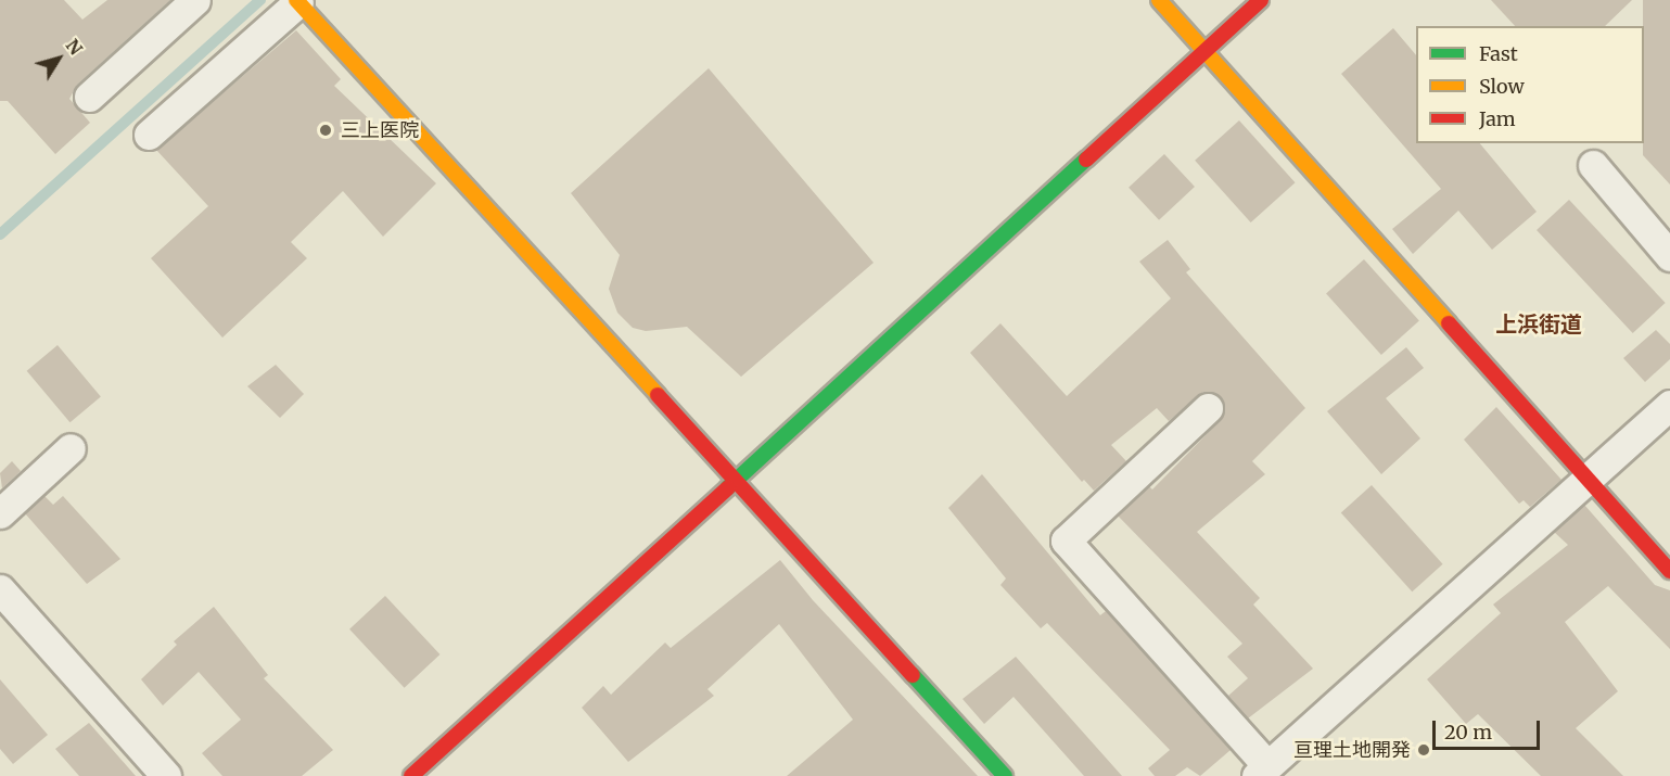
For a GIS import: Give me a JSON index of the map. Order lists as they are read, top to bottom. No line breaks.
{"districts":["上浜街道"],"places":["三上医院","亘理土地開発"],"legend":["Fast","Slow","Jam"],"scale_bar":"20 m","north":"top right"}
